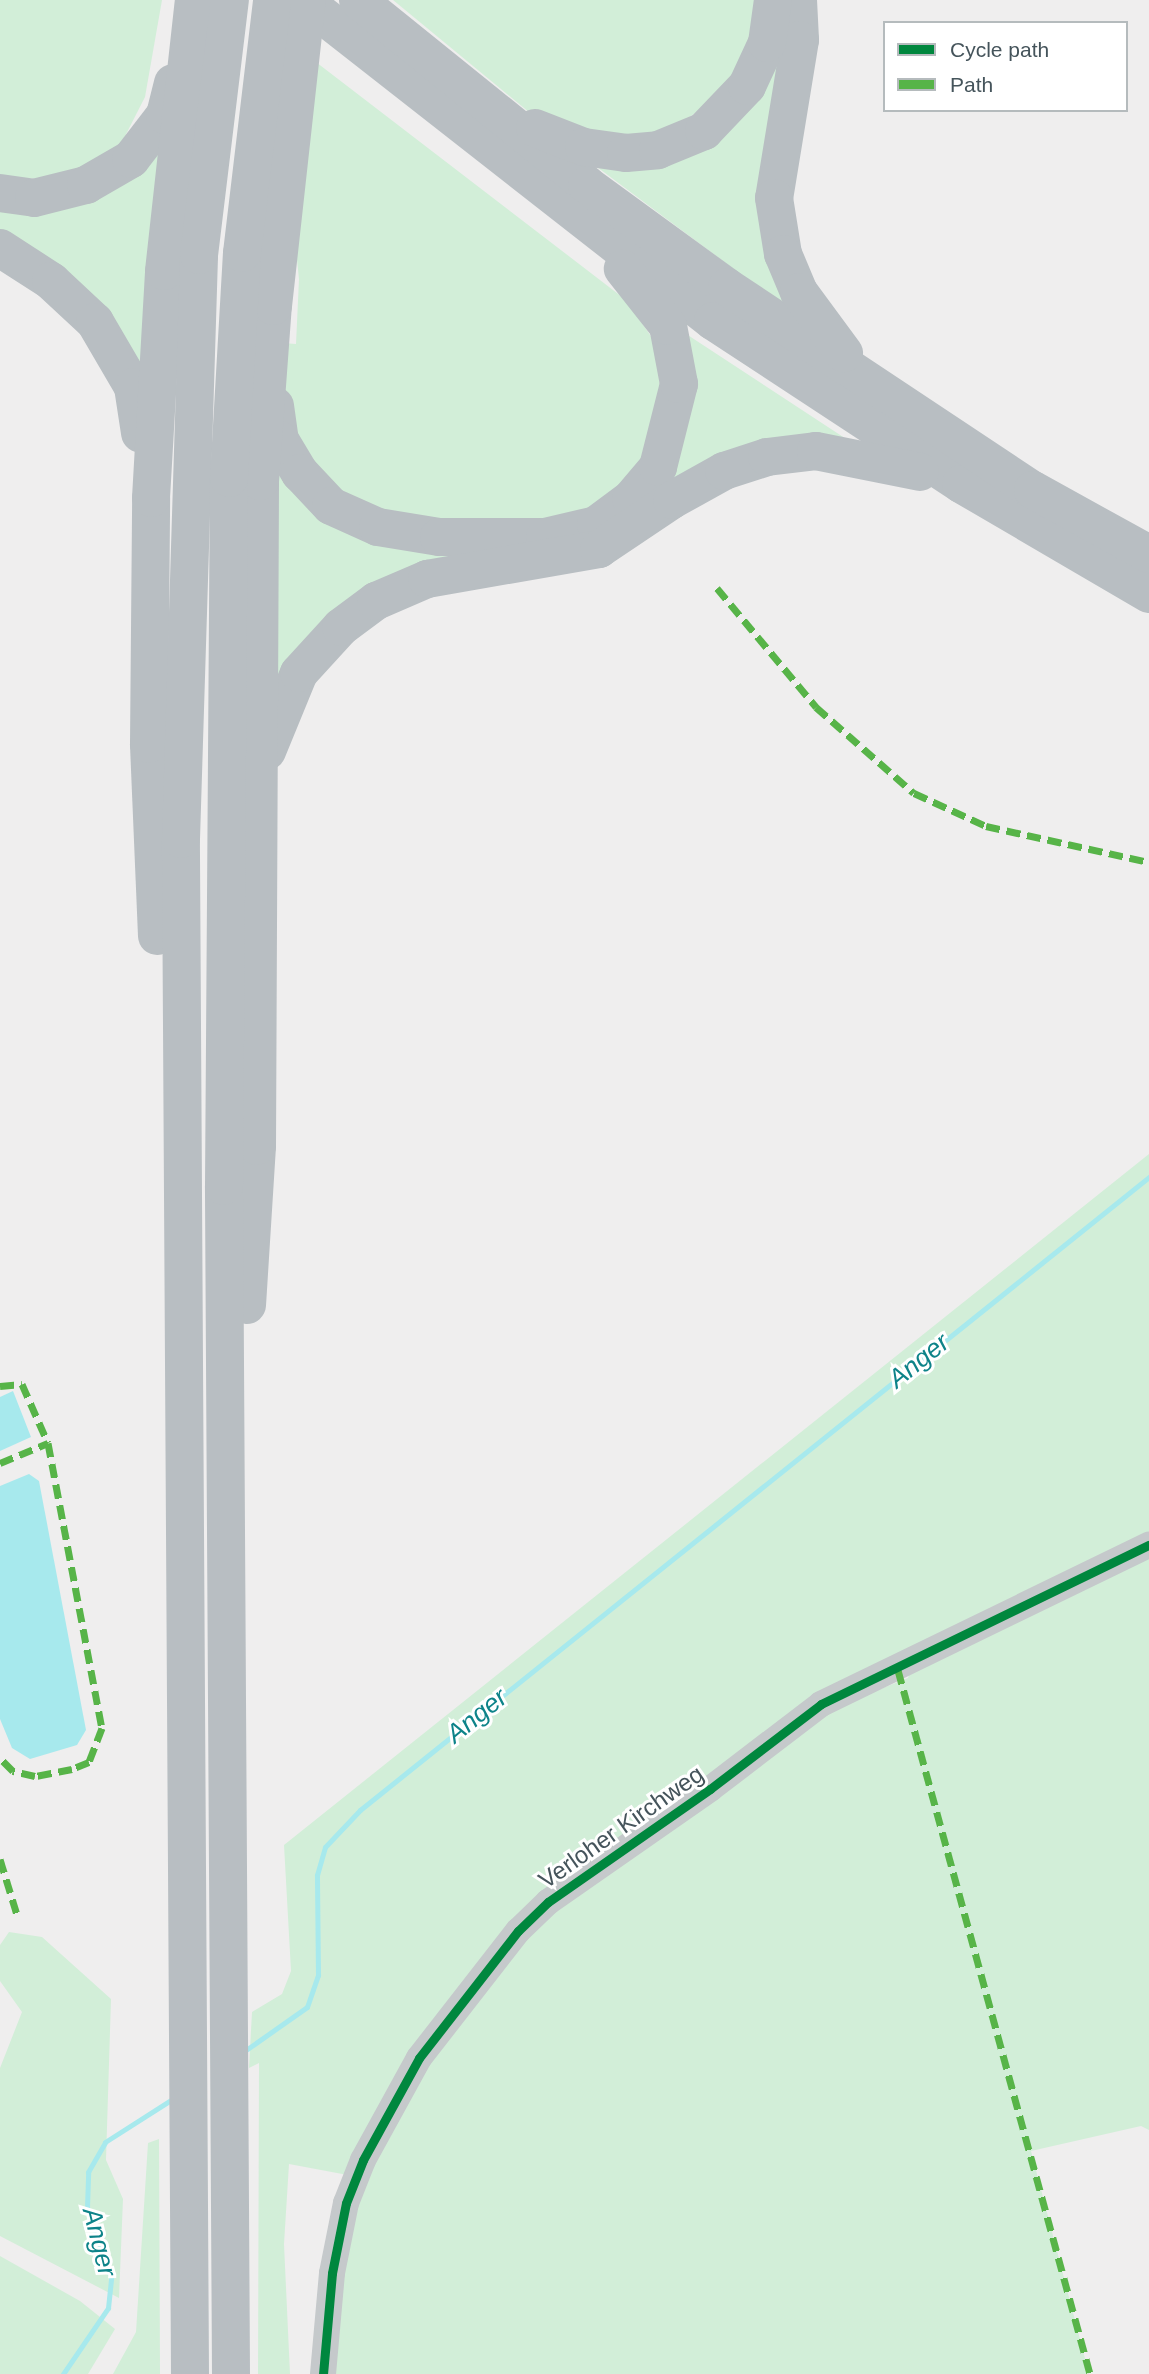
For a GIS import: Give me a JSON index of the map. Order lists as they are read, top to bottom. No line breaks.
{"streets":{"street":["Verloher Kirchweg"]},"water":["Anger"],"legend":["Cycle path","Path"]}
